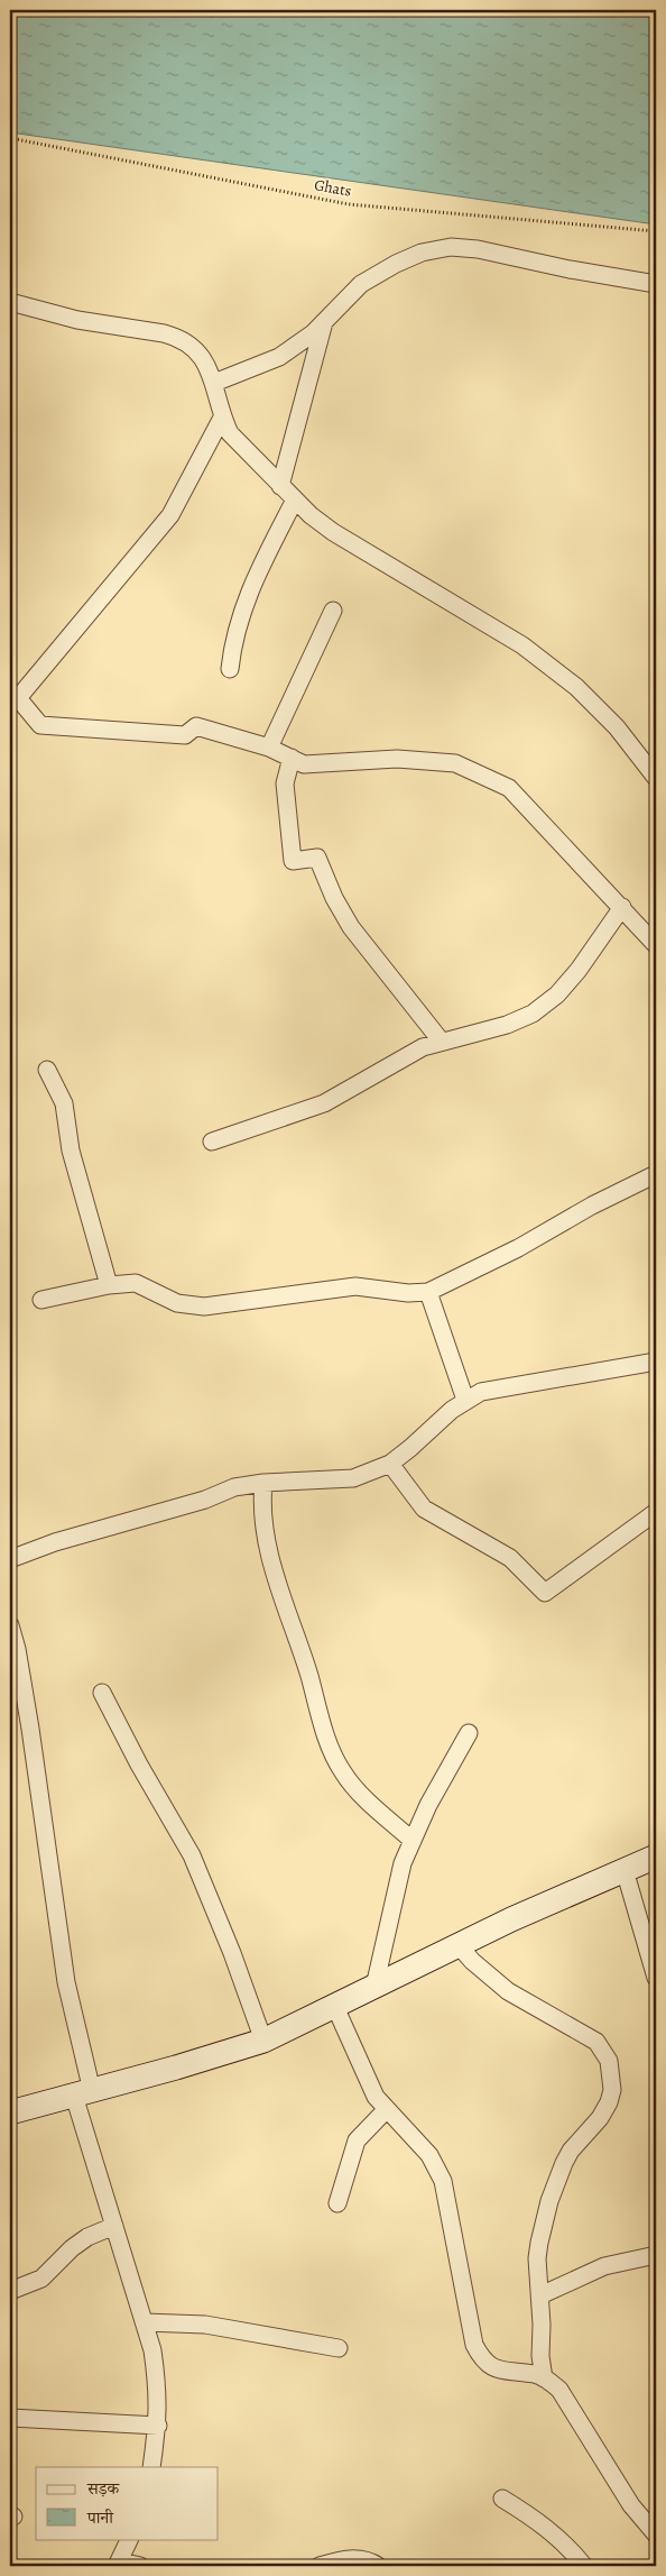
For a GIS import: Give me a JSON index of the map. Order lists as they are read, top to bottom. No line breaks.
{"streets":{"path":["Ghats"]},"legend":["सड़क","पानी"]}
